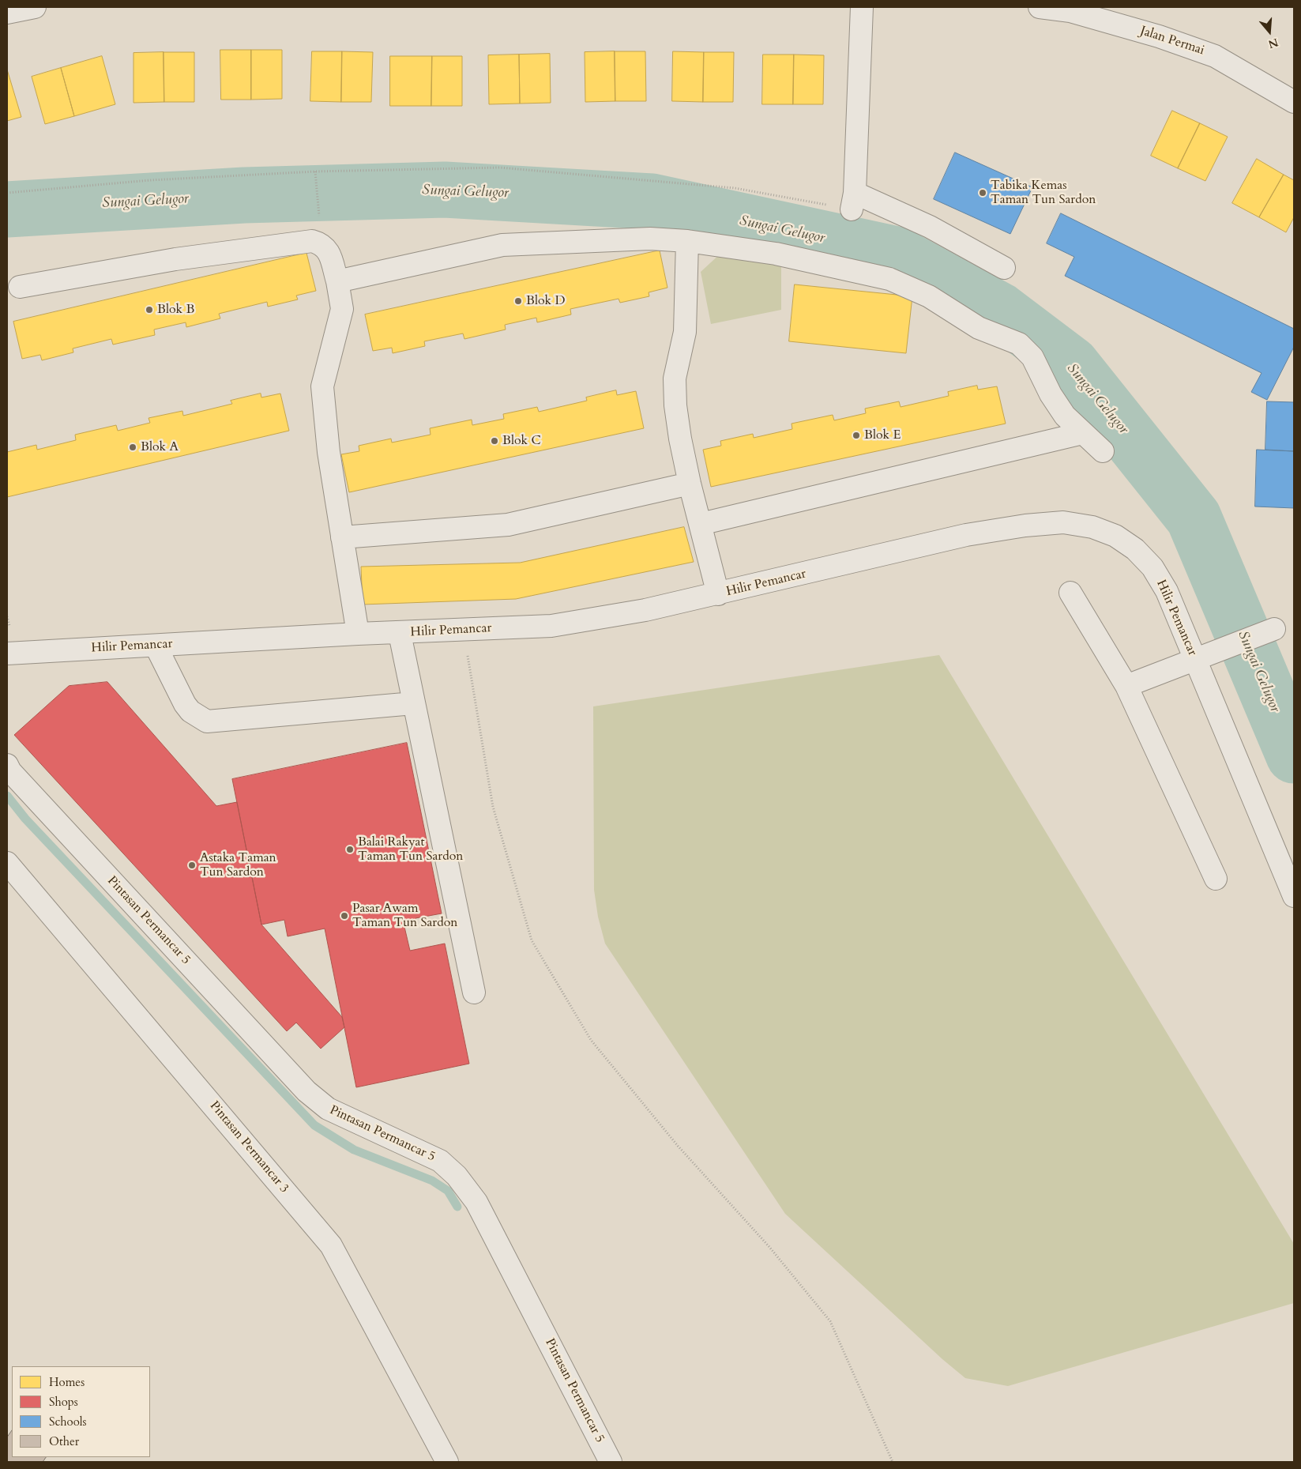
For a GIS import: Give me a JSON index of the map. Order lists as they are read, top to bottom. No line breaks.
{"streets":{"street":["Jalan Permai","Hilir Pemancar","Pintasan Permancar 5","Pintasan Permancar 3"]},"water":["Sungai Gelugor"],"places":["Tabika Kemas Taman Tun Sardon","Blok D","Blok B","Blok E","Blok C","Blok A","Balai Rakyat Taman Tun Sardon","Astaka Taman Tun Sardon","Pasar Awam Taman Tun Sardon"],"legend":["Homes","Shops","Schools","Other"],"north":"bottom"}
